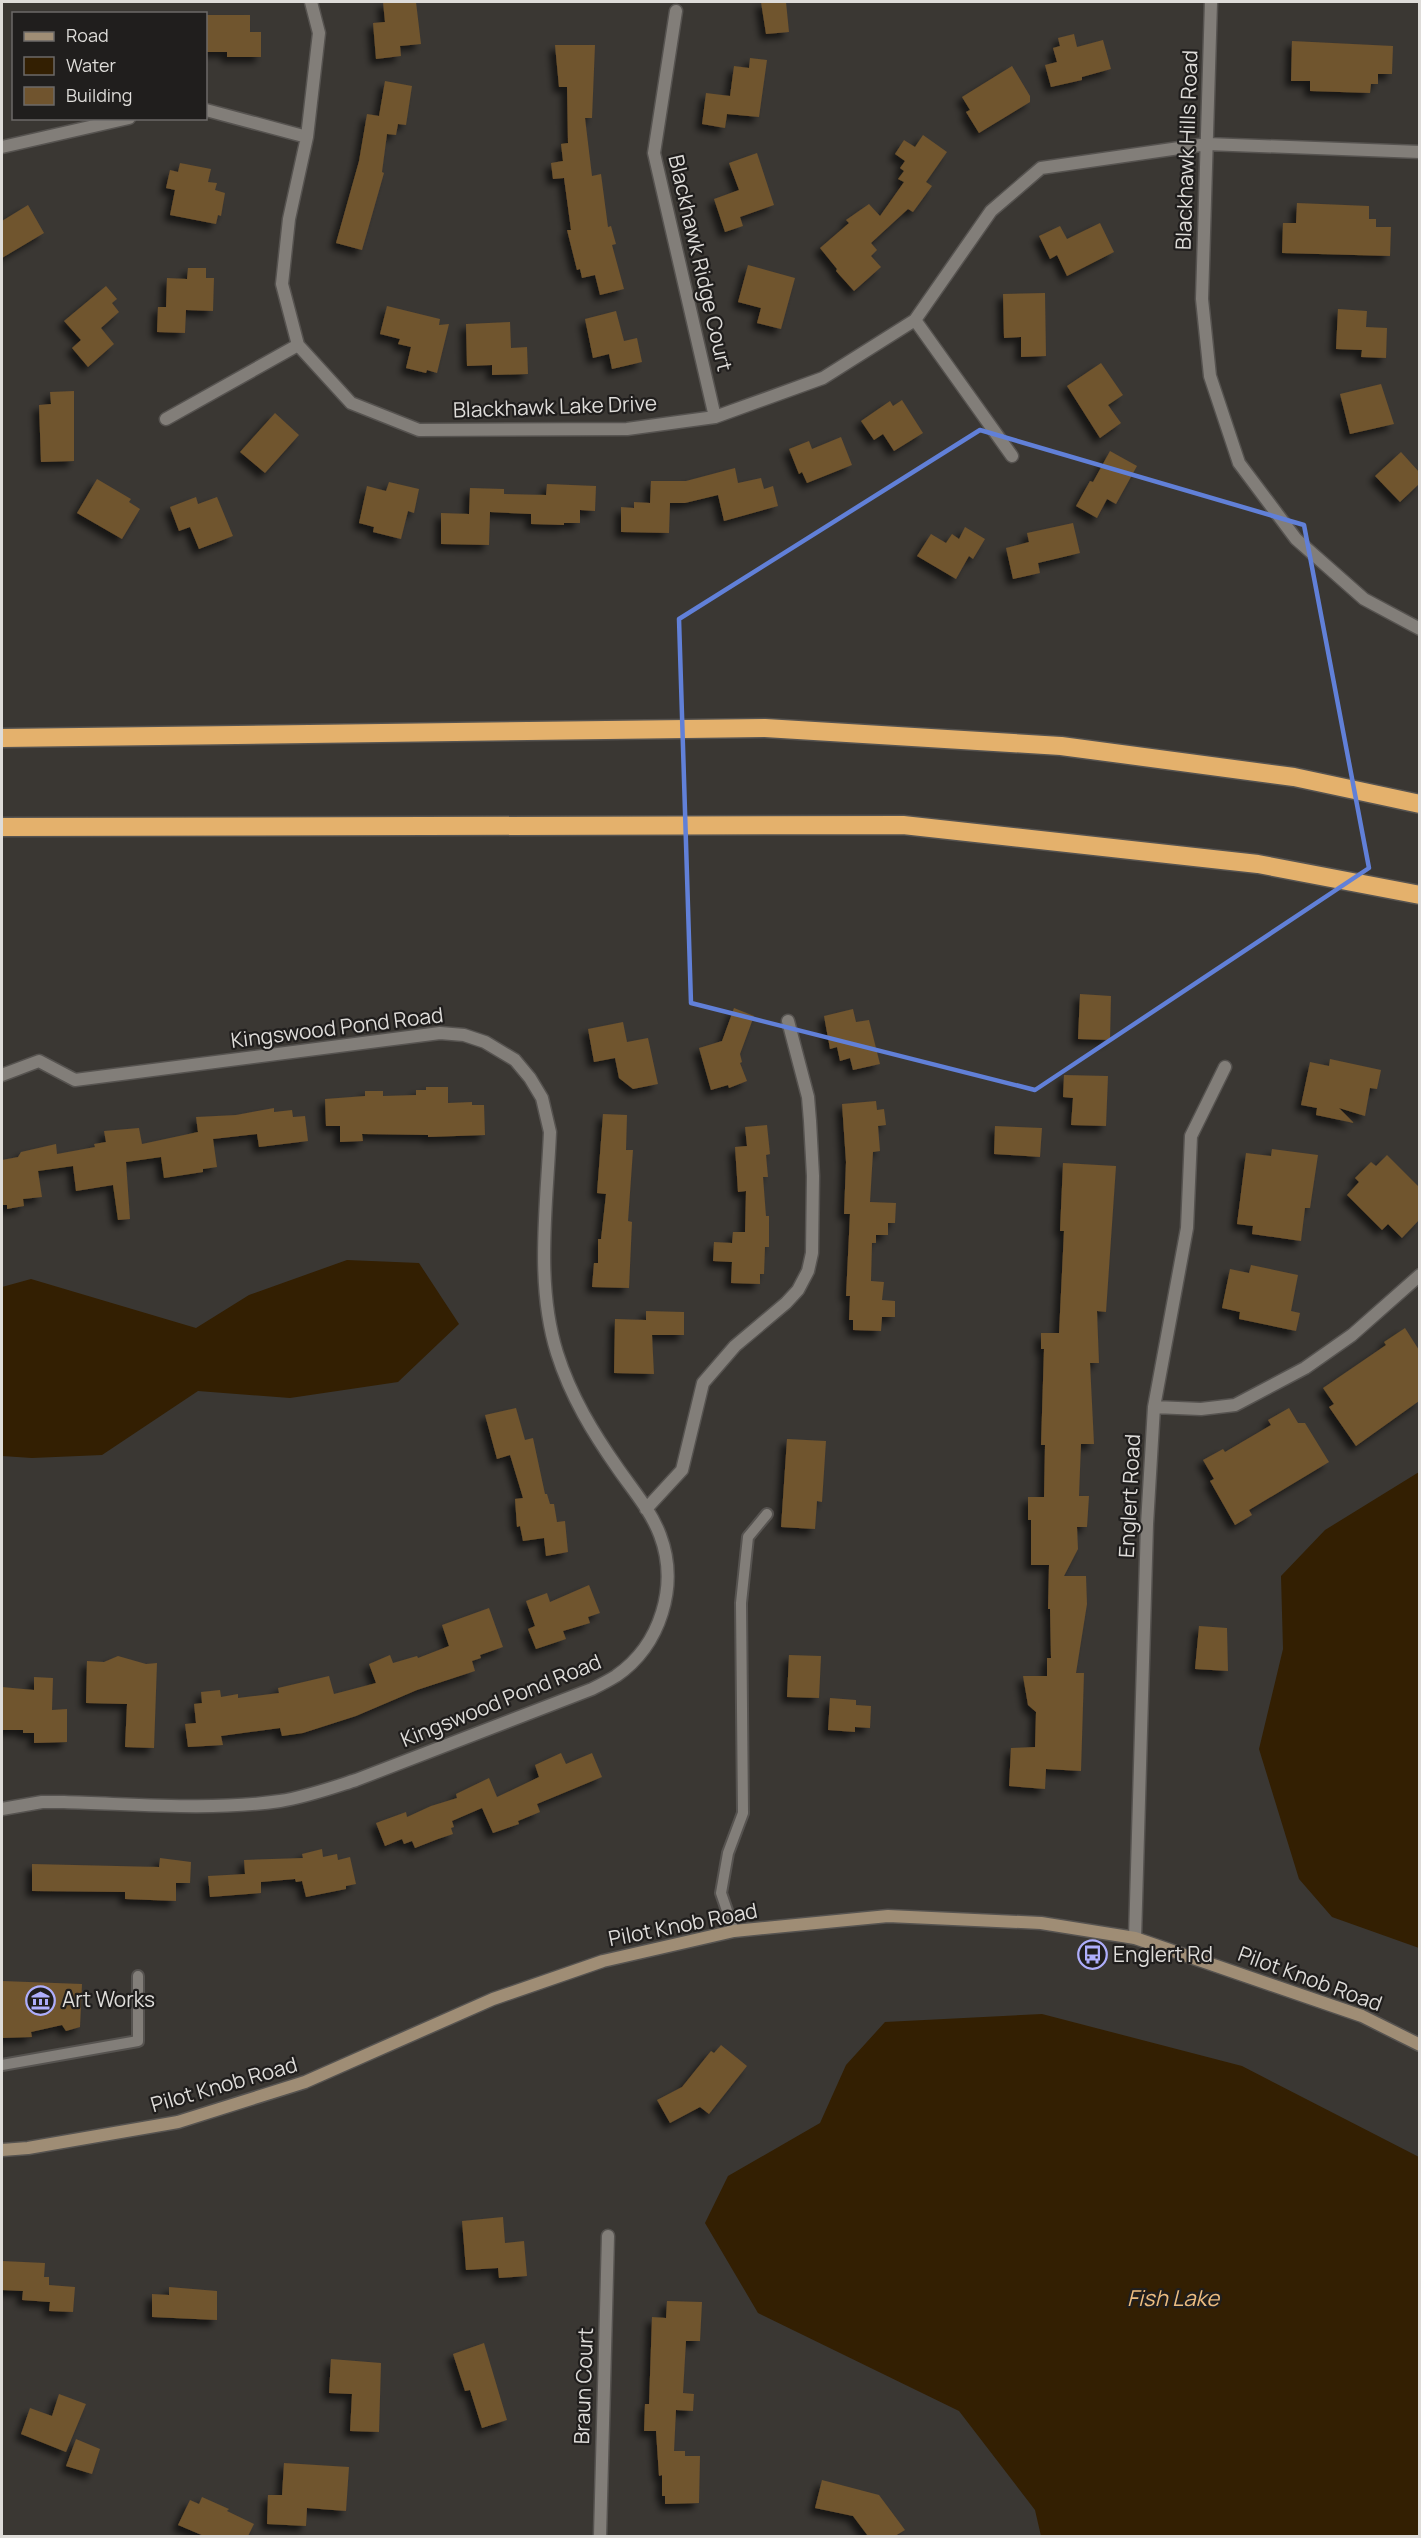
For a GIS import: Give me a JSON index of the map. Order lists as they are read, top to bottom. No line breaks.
{"streets":{"main road":["Pilot Knob Road"],"street":["Blackhawk Hills Road","Blackhawk Ridge Court","Blackhawk Lake Drive","Kingswood Pond Road","Englert Road","Braun Court"]},"crossings":[["Blackhawk Hills Road","Blackhawk Lake Drive"],["Blackhawk Ridge Court","Blackhawk Lake Drive"],["Englert Road","Pilot Knob Road"]],"water":["Fish Lake"],"places":{"bus stop":["Englert Rd"],"museum":["Art Works"]},"legend":["Road","Water","Building"]}
